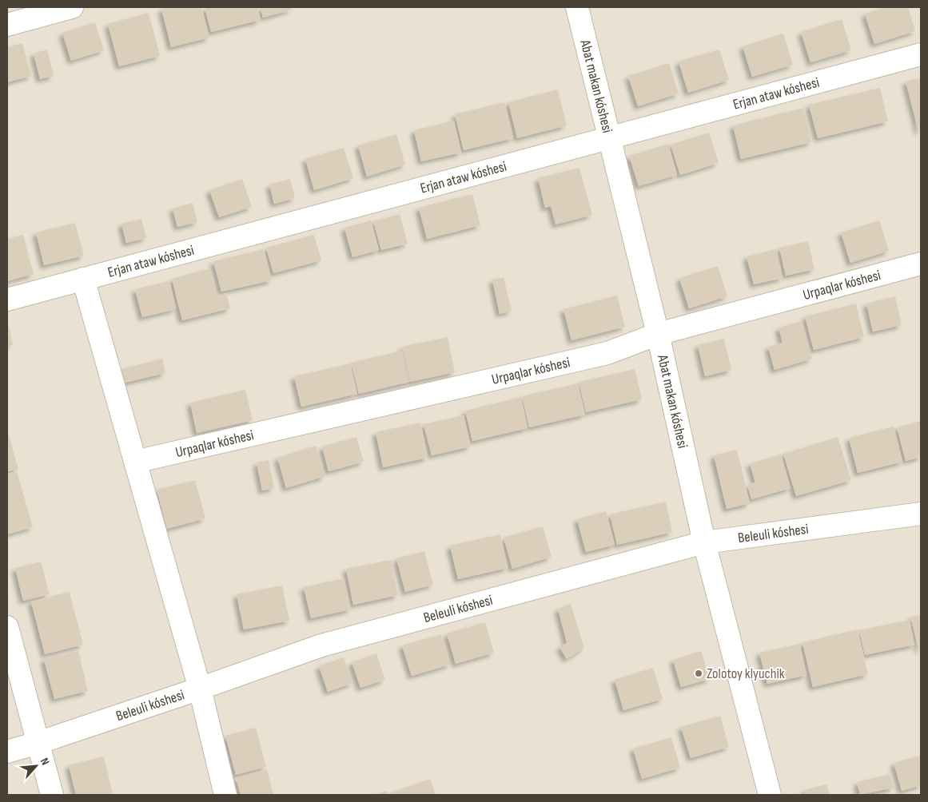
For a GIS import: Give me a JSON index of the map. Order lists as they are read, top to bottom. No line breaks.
{"streets":{"street":["Abat makan kóshesi","Erjan ataw kóshesi","Urpaqlar kóshesi","Beleuli kóshesi"]},"crossings":[["Abat makan kóshesi","Erjan ataw kóshesi"],["Abat makan kóshesi","Urpaqlar kóshesi"],["Abat makan kóshesi","Beleuli kóshesi"]],"places":["Zolotoy klyuchik"],"north":"top right"}
